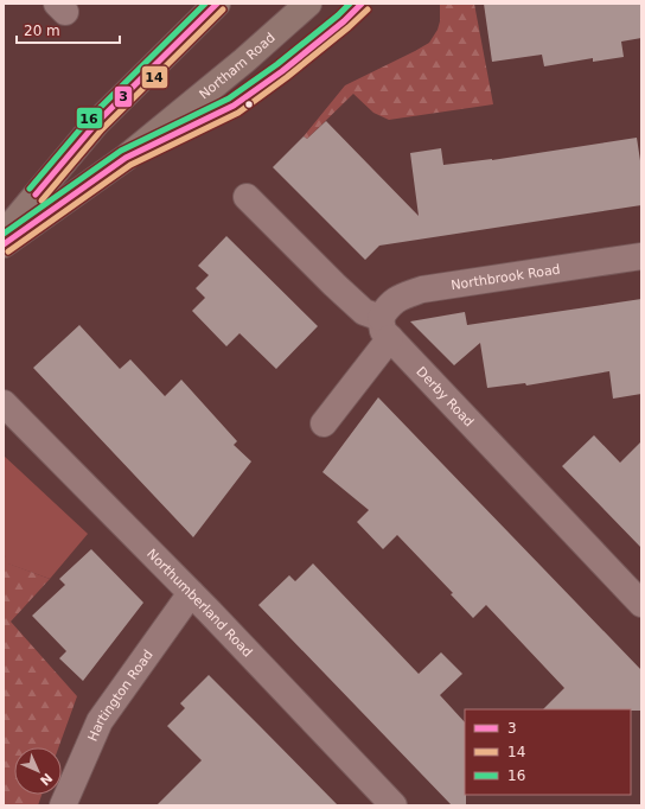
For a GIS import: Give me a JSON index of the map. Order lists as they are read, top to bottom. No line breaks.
{"streets":{"main road":["Northam Road"],"street":["Northbrook Road","Derby Road","Northumberland Road","Hartington Road"]},"crossings":[["Northbrook Road","Derby Road"],["Northumberland Road","Hartington Road"]],"lines":["transit line 3","transit line 16","transit line 14"],"legend":["3","14","16"],"scale_bar":"20 m","north":"bottom right"}
